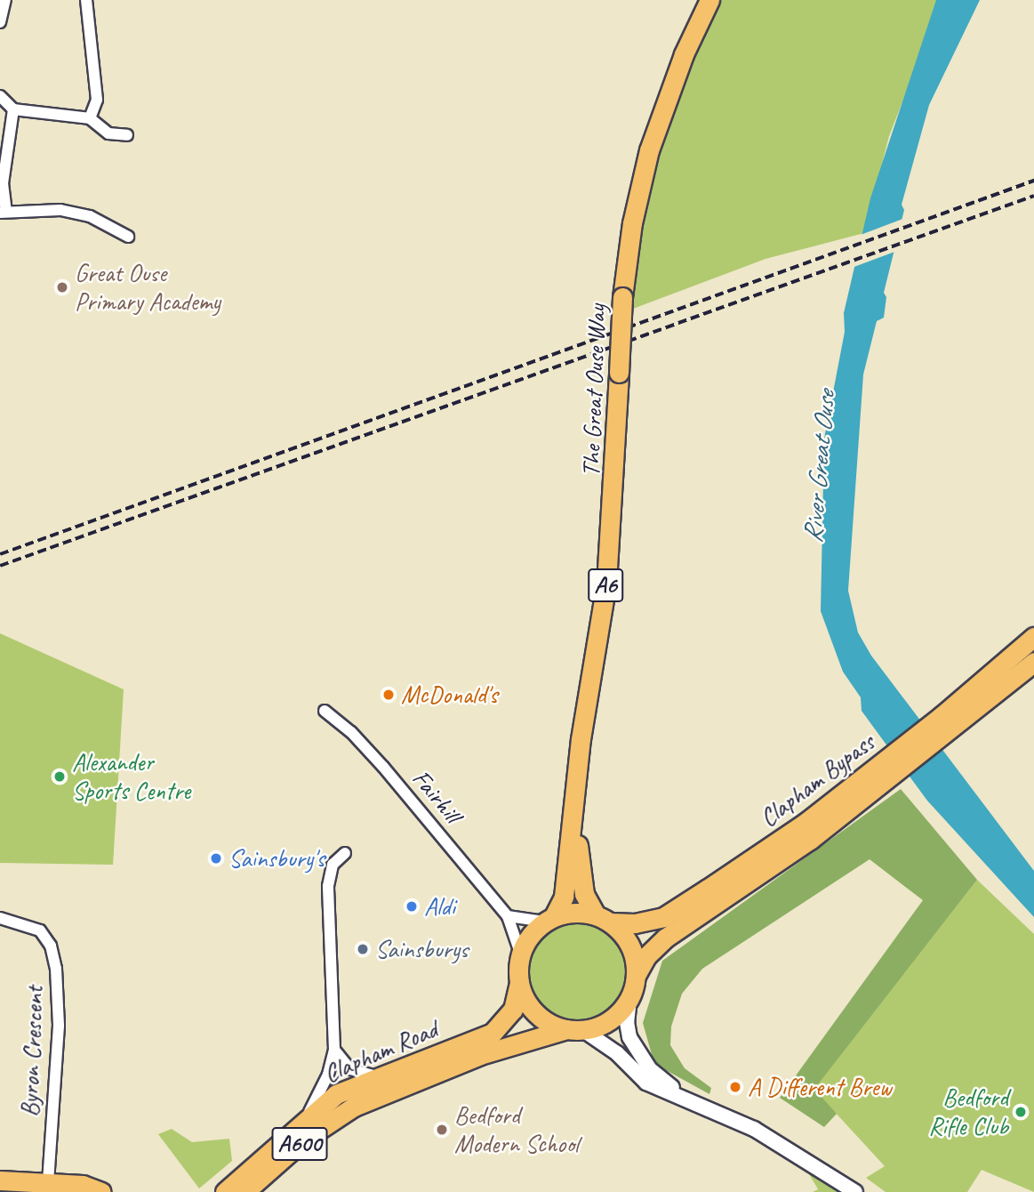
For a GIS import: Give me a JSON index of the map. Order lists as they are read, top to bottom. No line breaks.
{"streets":{"main road":["The Great Ouse Way","A6","Clapham Bypass","Clapham Road","A600"],"street":["Fairhill","Byron Crescent"]},"crossings":[["The Great Ouse Way","Clapham Bypass"],["The Great Ouse Way","Fairhill"],["The Great Ouse Way","Clapham Road"],["Clapham Bypass","Fairhill"],["Clapham Bypass","Clapham Road"],["Fairhill","Clapham Road"]],"water":["River Great Ouse"],"places":["Great Ouse Primary Academy","McDonald's","Alexander Sports Centre","Sainsbury's","Aldi","Sainsburys","A Different Brew","Bedford Rifle Club","Bedford Modern School"]}
